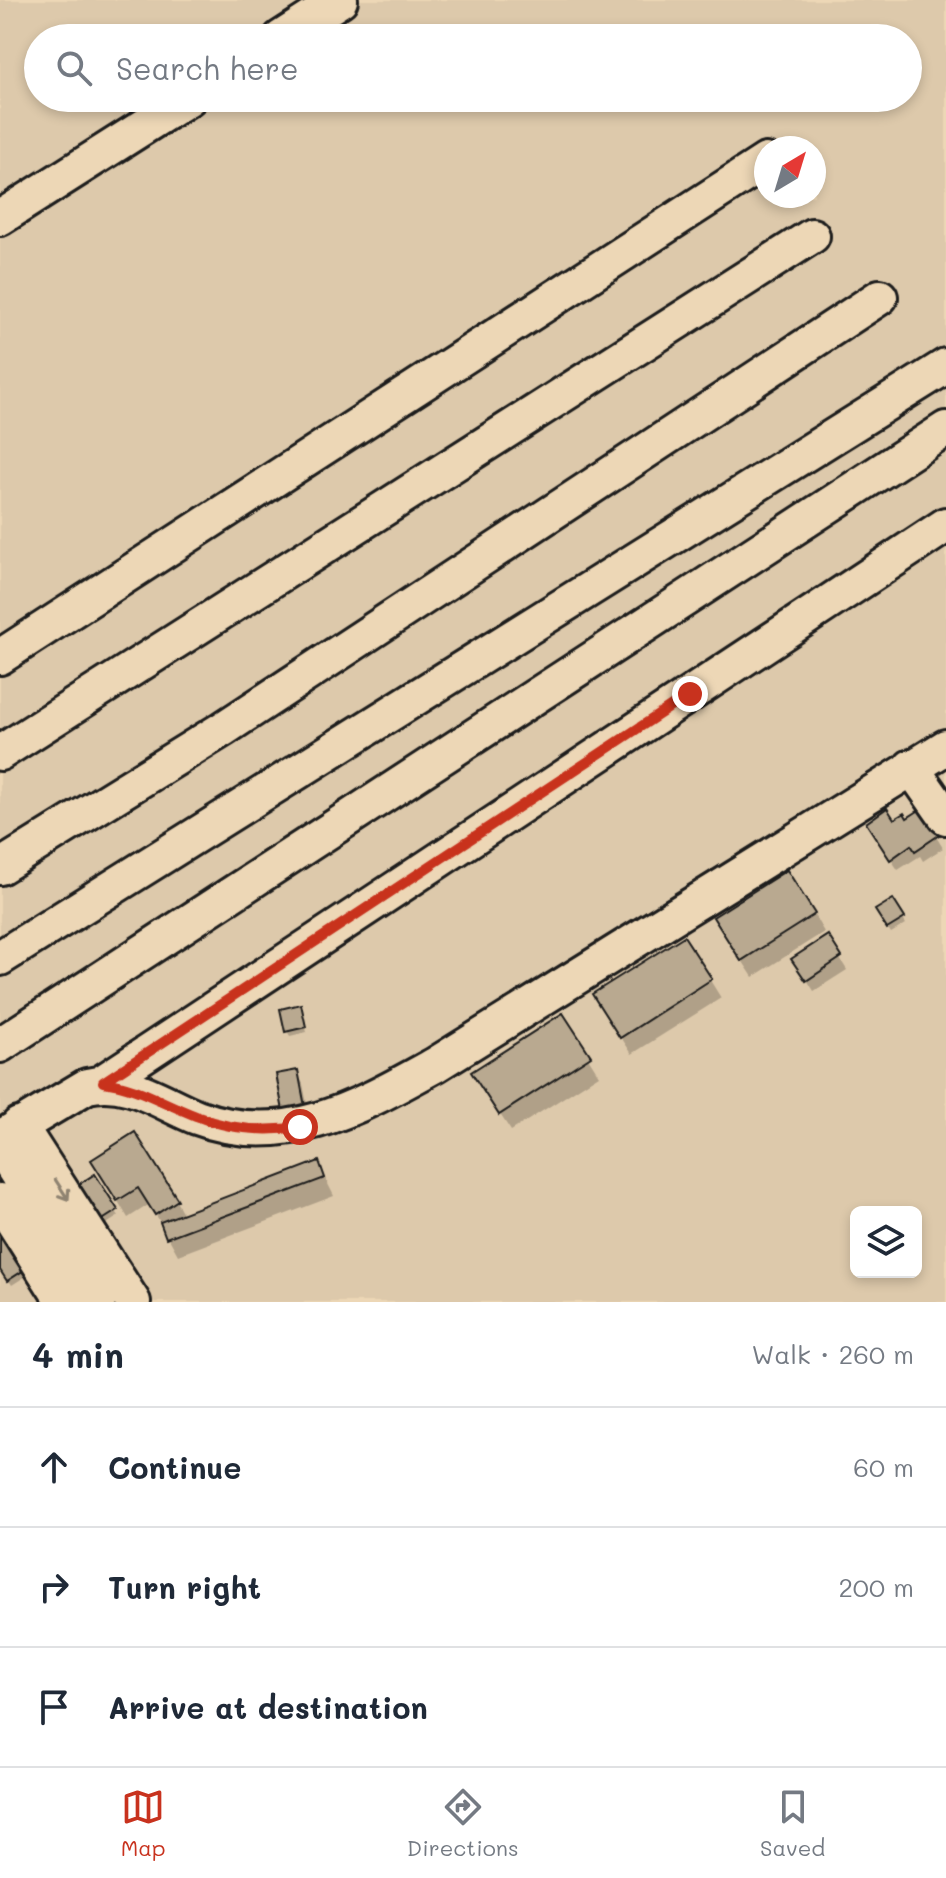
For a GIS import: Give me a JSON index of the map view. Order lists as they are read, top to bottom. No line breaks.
{"north":"top right","page":{"search":"Search here","heading":["4 min","Walk · 260 m"],"list":[["Continue","60 m"],["Turn right","200 m"],"Arrive at destination"],"nav":["Map","Directions","Saved"]}}
